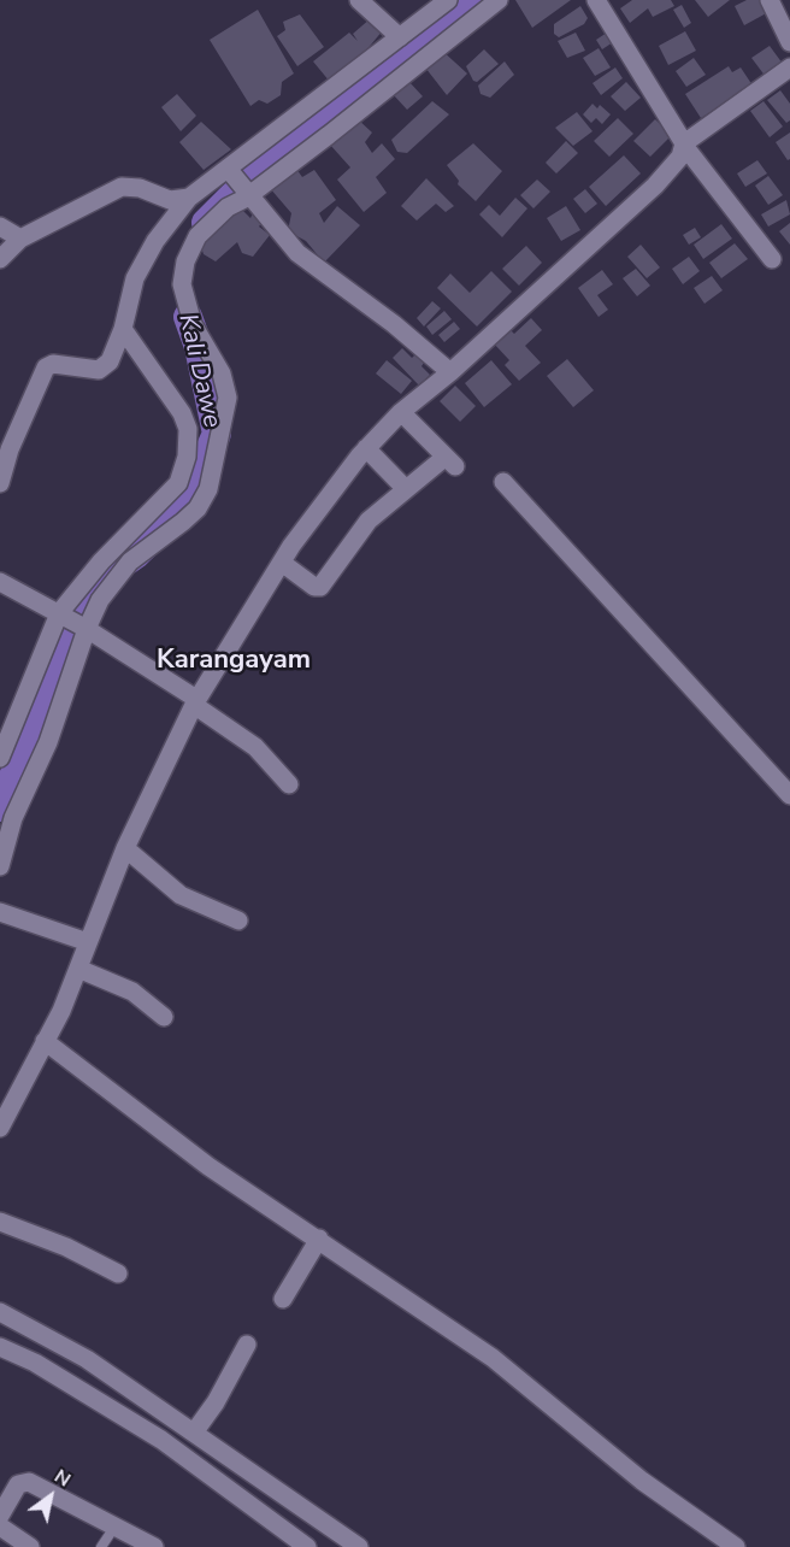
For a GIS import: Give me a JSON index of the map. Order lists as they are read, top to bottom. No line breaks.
{"districts":["Karangayam"],"water":["Kali Dawe"],"north":"top right"}
